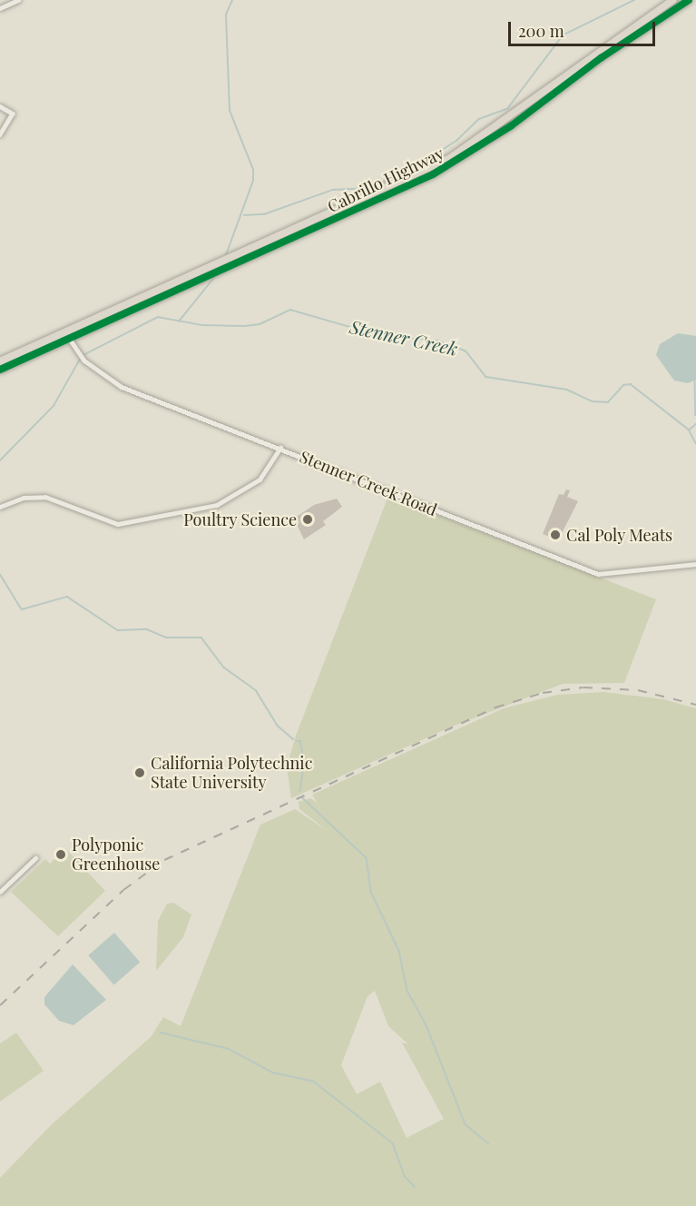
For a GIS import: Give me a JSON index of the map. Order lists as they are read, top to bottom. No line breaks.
{"streets":{"highway":["Cabrillo Highway"],"street":["Stenner Creek Road"]},"crossings":[["Cabrillo Highway","Stenner Creek Road"]],"water":["Stenner Creek"],"places":["Poultry Science","Cal Poly Meats","California Polytechnic State University","Polyponic Greenhouse"],"scale_bar":"200 m"}
